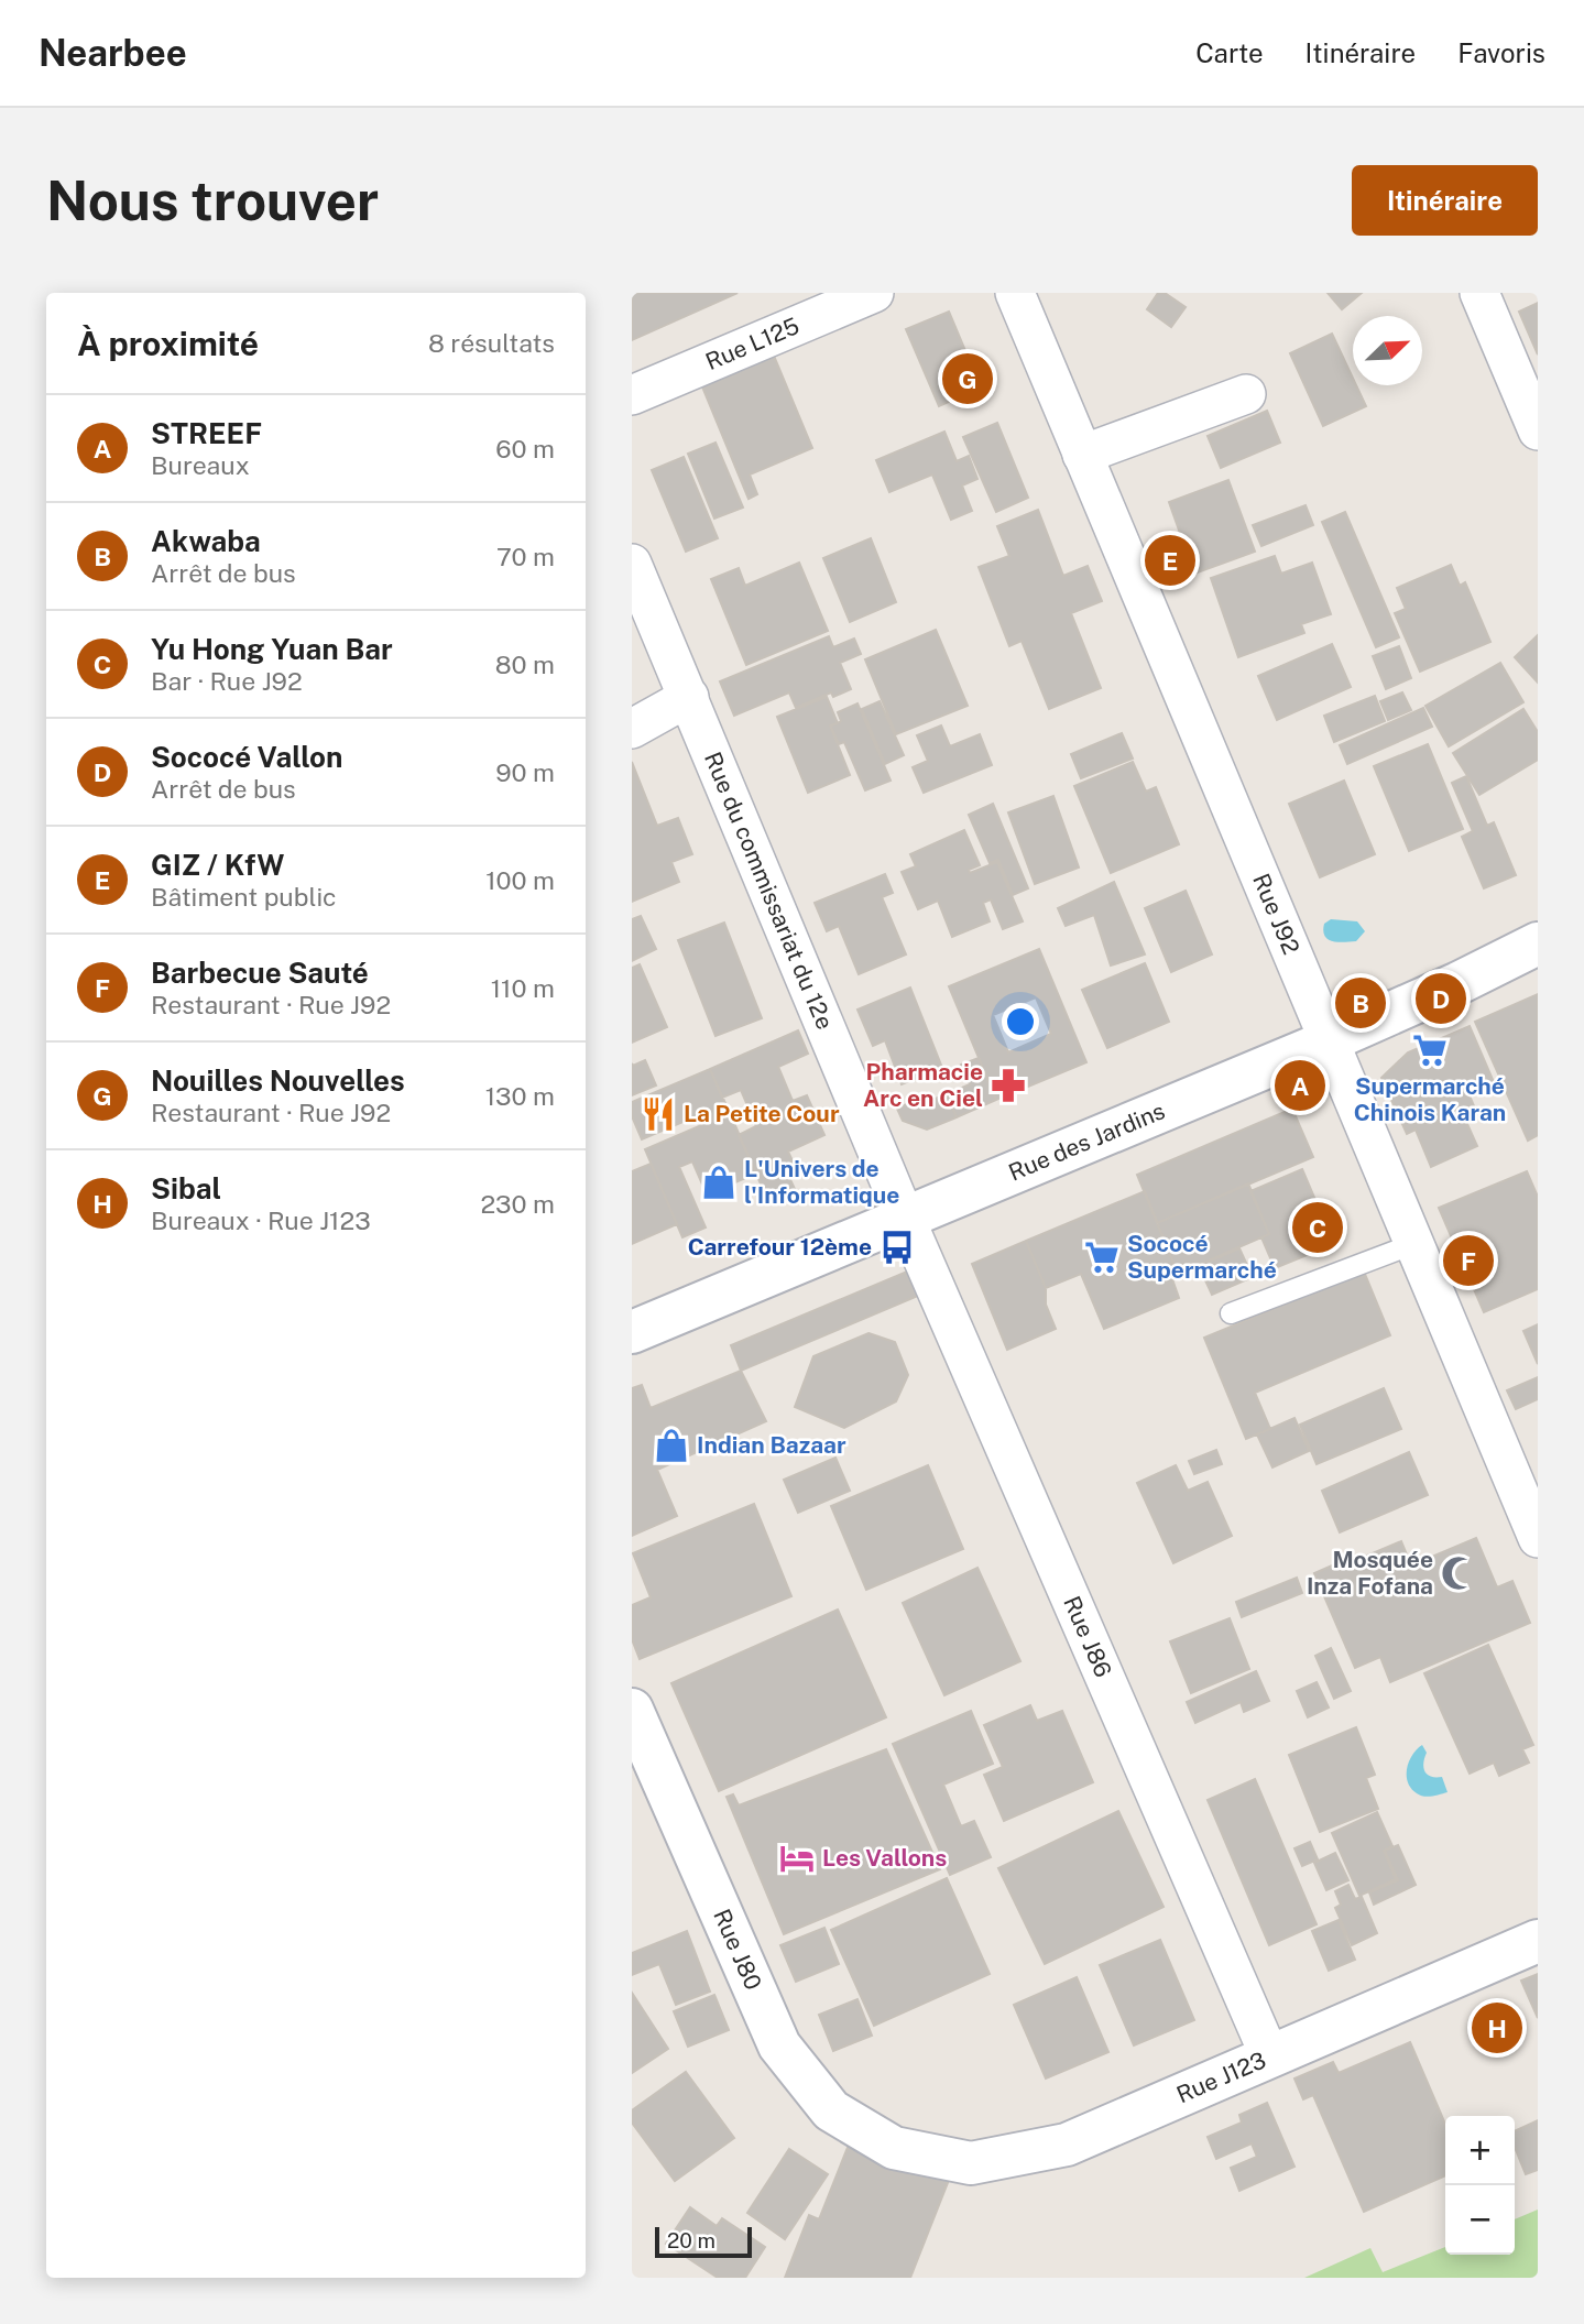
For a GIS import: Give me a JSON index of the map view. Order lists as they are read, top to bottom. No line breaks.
{"streets":{"street":["Rue L125","Rue du commissariat du 12e","Rue J92","Rue des Jardins","Rue J86","Rue J80","Rue J123"]},"crossings":[["Rue du commissariat du 12e","Rue des Jardins"],["Rue du commissariat du 12e","Rue J86"],["Rue J92","Rue des Jardins"],["Rue des Jardins","Rue J86"],["Rue J86","Rue J123"],["Rue J80","Rue J123"]],"places":{"supermarket":["Supermarché Chinois Karan","Sococé Supermarché"],"pharmacy":["Pharmacie Arc en Ciel"],"restaurant":["La Petite Cour"],"shop":["L'Univers de l'Informatique","Indian Bazaar"],"bus stop":["Carrefour 12ème"],"mosque":["Mosquée Inza Fofana"],"hotel":["Les Vallons"]},"scale_bar":"20 m","north":"top right","page":{"header":"Nearbee","nav":["Carte","Itinéraire","Favoris"],"buttons":"Itinéraire","title":"Nous trouver","heading":["À proximité","8 résultats"],"pins":["G","E","D","B","A","C","F","H"],"list":[{"mark":"A","name":"STREEF","note":"Bureaux","value":"60 m"},{"mark":"B","name":"Akwaba","note":"Arrêt de bus","value":"70 m"},{"mark":"C","name":"Yu Hong Yuan Bar","note":"Bar · Rue J92","value":"80 m"},{"mark":"D","name":"Sococé Vallon","note":"Arrêt de bus","value":"90 m"},{"mark":"E","name":"GIZ / KfW","note":"Bâtiment public","value":"100 m"},{"mark":"F","name":"Barbecue Sauté","note":"Restaurant · Rue J92","value":"110 m"},{"mark":"G","name":"Nouilles Nouvelles","note":"Restaurant · Rue J92","value":"130 m"},{"mark":"H","name":"Sibal","note":"Bureaux · Rue J123","value":"230 m"}],"map_buttons":["+","−"],"scale":"20 m"}}
